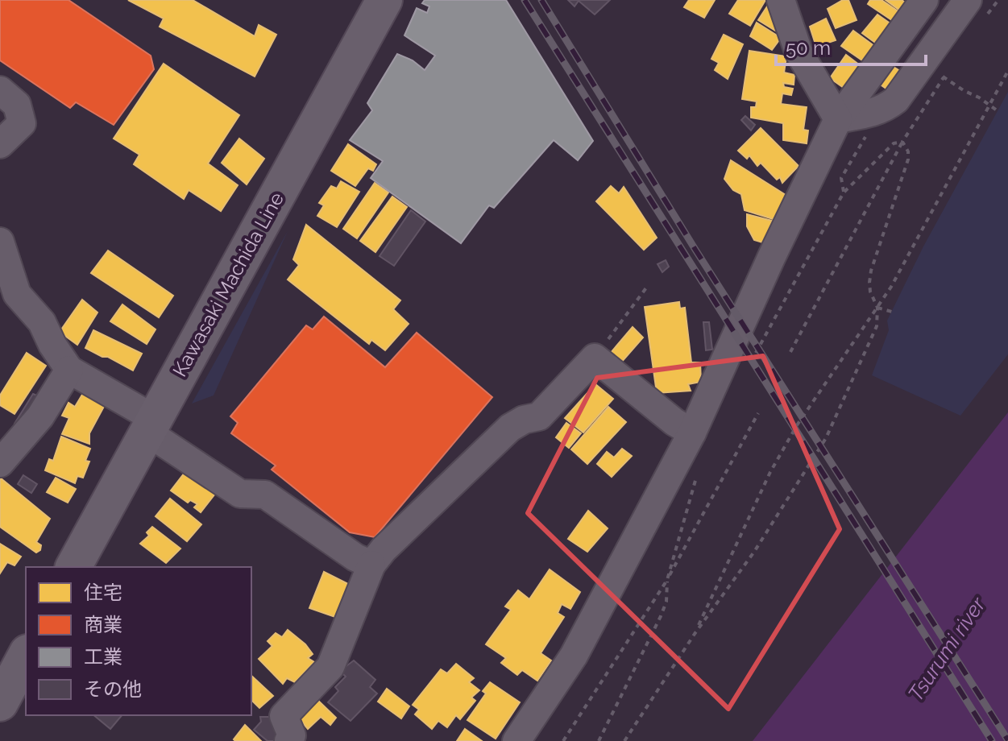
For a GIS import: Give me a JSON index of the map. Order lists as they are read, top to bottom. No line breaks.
{"streets":{"main road":["Kawasaki Machida Line"]},"water":["Tsurumi river"],"legend":["住宅","商業","工業","その他"],"scale_bar":"50 m"}
